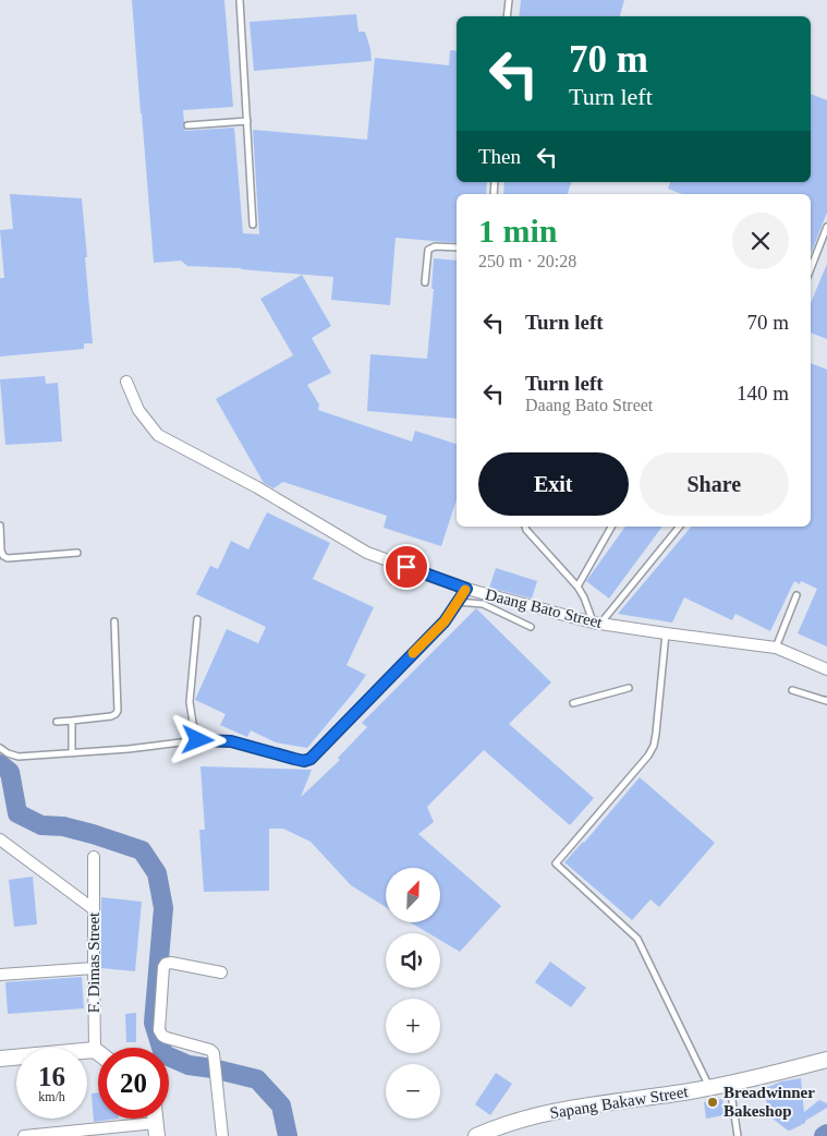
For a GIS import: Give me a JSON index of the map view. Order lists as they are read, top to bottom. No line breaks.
{"streets":{"street":["Daang Bato Street","F. Dimas Street","Sapang Bakaw Street"]},"places":["Breadwinner Bakeshop"],"north":"top right","page":{"turn":["70 m","Turn left"],"then":"Then","heading":["1 min","250 m · 20:28"],"list":[{"name":"Turn left","value":"70 m"},{"name":"Turn left","note":"Daang Bato Street","value":"140 m"}],"buttons":["Exit","Share"],"map_buttons":["+","−"],"speed":"16 km/h","limit":"20"}}
